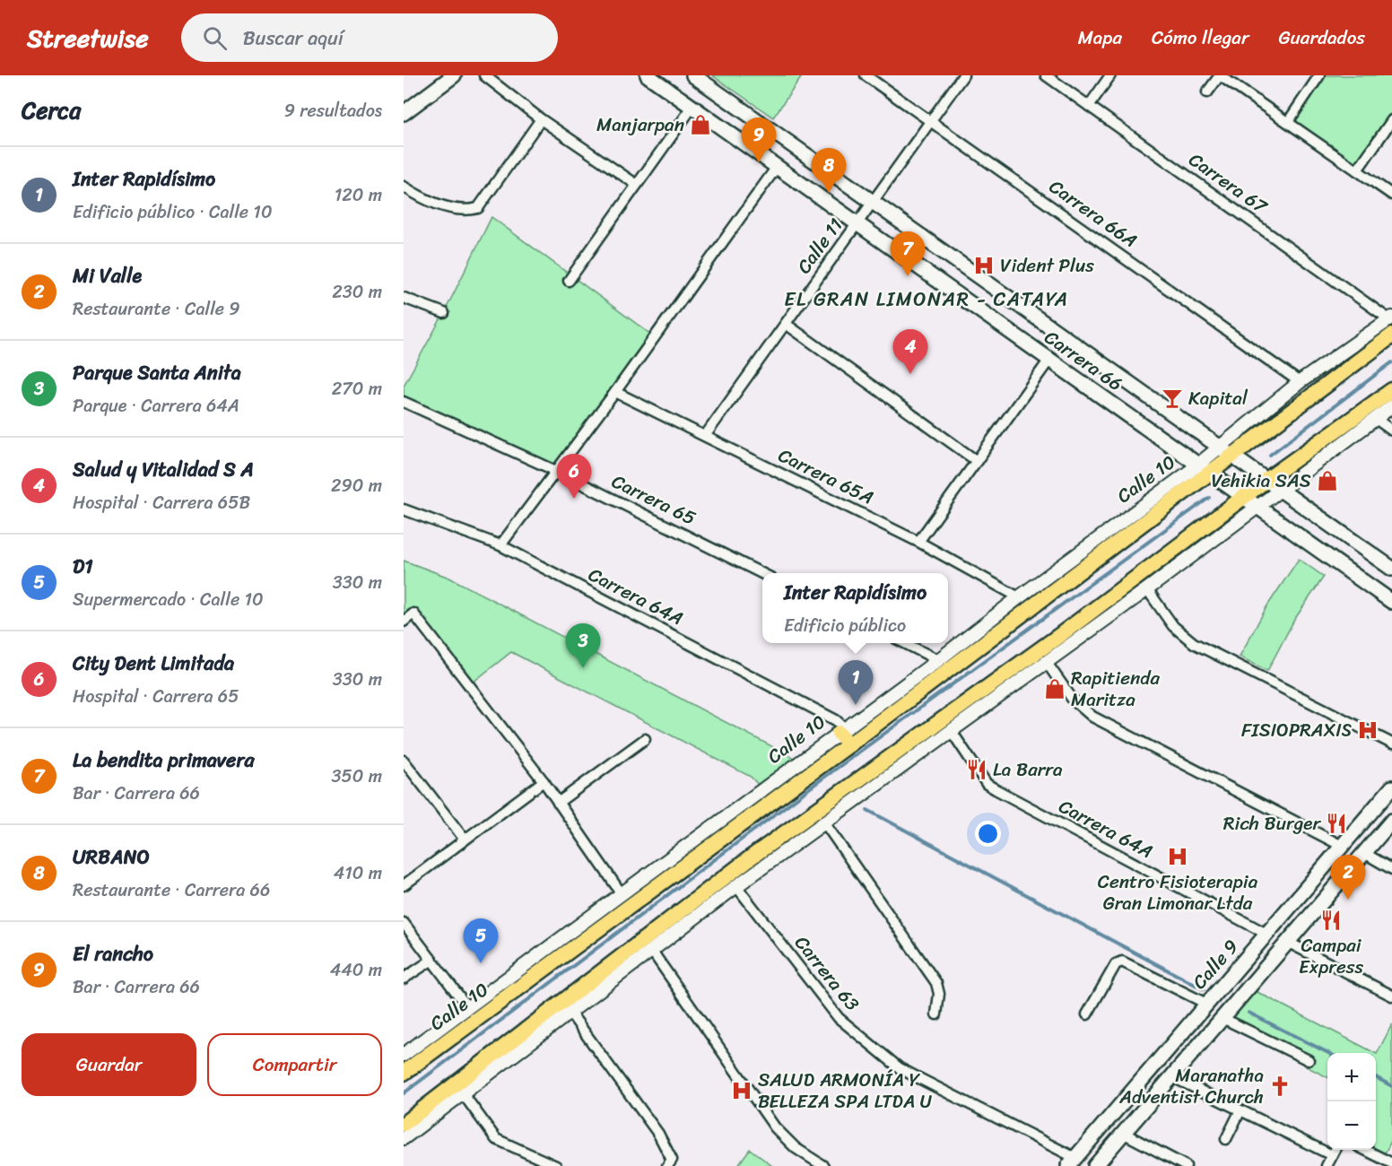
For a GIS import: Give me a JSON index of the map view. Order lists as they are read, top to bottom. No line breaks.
{"streets":{"main road":["Carrera 66","Calle 10","Calle 9"],"street":["Carrera 67","Carrera 66A","Calle 11","Carrera 65A","Carrera 65","Carrera 64A","Carrera 63"]},"crossings":[["Carrera 67","Calle 10"],["Carrera 66A","Calle 11"],["Carrera 66A","Calle 10"],["Calle 11","Carrera 66"],["Calle 11","Carrera 65A"],["Carrera 66","Calle 10"],["Carrera 65A","Calle 10"],["Calle 10","Carrera 64A"],["Carrera 64A","Calle 9"],["Calle 9","Carrera 63"]],"districts":["EL GRAN LIMONAR - CATAYA"],"places":{"shop":["Manjarpan","Vehikia SAS","Rapitienda Maritza"],"hospital":["Vident Plus","FISIOPRAXIS","Centro Fisioterapia Gran Limonar Ltda","SALUD ARMONÍA Y BELLEZA SPA LTDA U"],"bar":["Kapital"],"restaurant":["La Barra","Rich Burger","Campai Express"],"church":["Maranatha Adventist Church"]},"page":{"header":"Streetwise","search":"Buscar aquí","nav":["Mapa","Cómo llegar","Guardados"],"heading":["Cerca","9 resultados"],"pins":["9","8","7","4","6","3","1","2","5"],"list":[{"mark":"1","name":"Inter Rapidísimo","note":"Edificio público · Calle 10","value":"120 m"},{"mark":"2","name":"Mi Valle","note":"Restaurante · Calle 9","value":"230 m"},{"mark":"3","name":"Parque Santa Anita","note":"Parque · Carrera 64A","value":"270 m"},{"mark":"4","name":"Salud y Vitalidad S A","note":"Hospital · Carrera 65B","value":"290 m"},{"mark":"5","name":"D1","note":"Supermercado · Calle 10","value":"330 m"},{"mark":"6","name":"City Dent Limitada","note":"Hospital · Carrera 65","value":"330 m"},{"mark":"7","name":"La bendita primavera","note":"Bar · Carrera 66","value":"350 m"},{"mark":"8","name":"URBANO","note":"Restaurante · Carrera 66","value":"410 m"},{"mark":"9","name":"El rancho","note":"Bar · Carrera 66","value":"440 m"}],"popup":["Inter Rapidísimo","Edificio público"],"buttons":["Guardar","Compartir"],"map_buttons":["+","−"]}}
